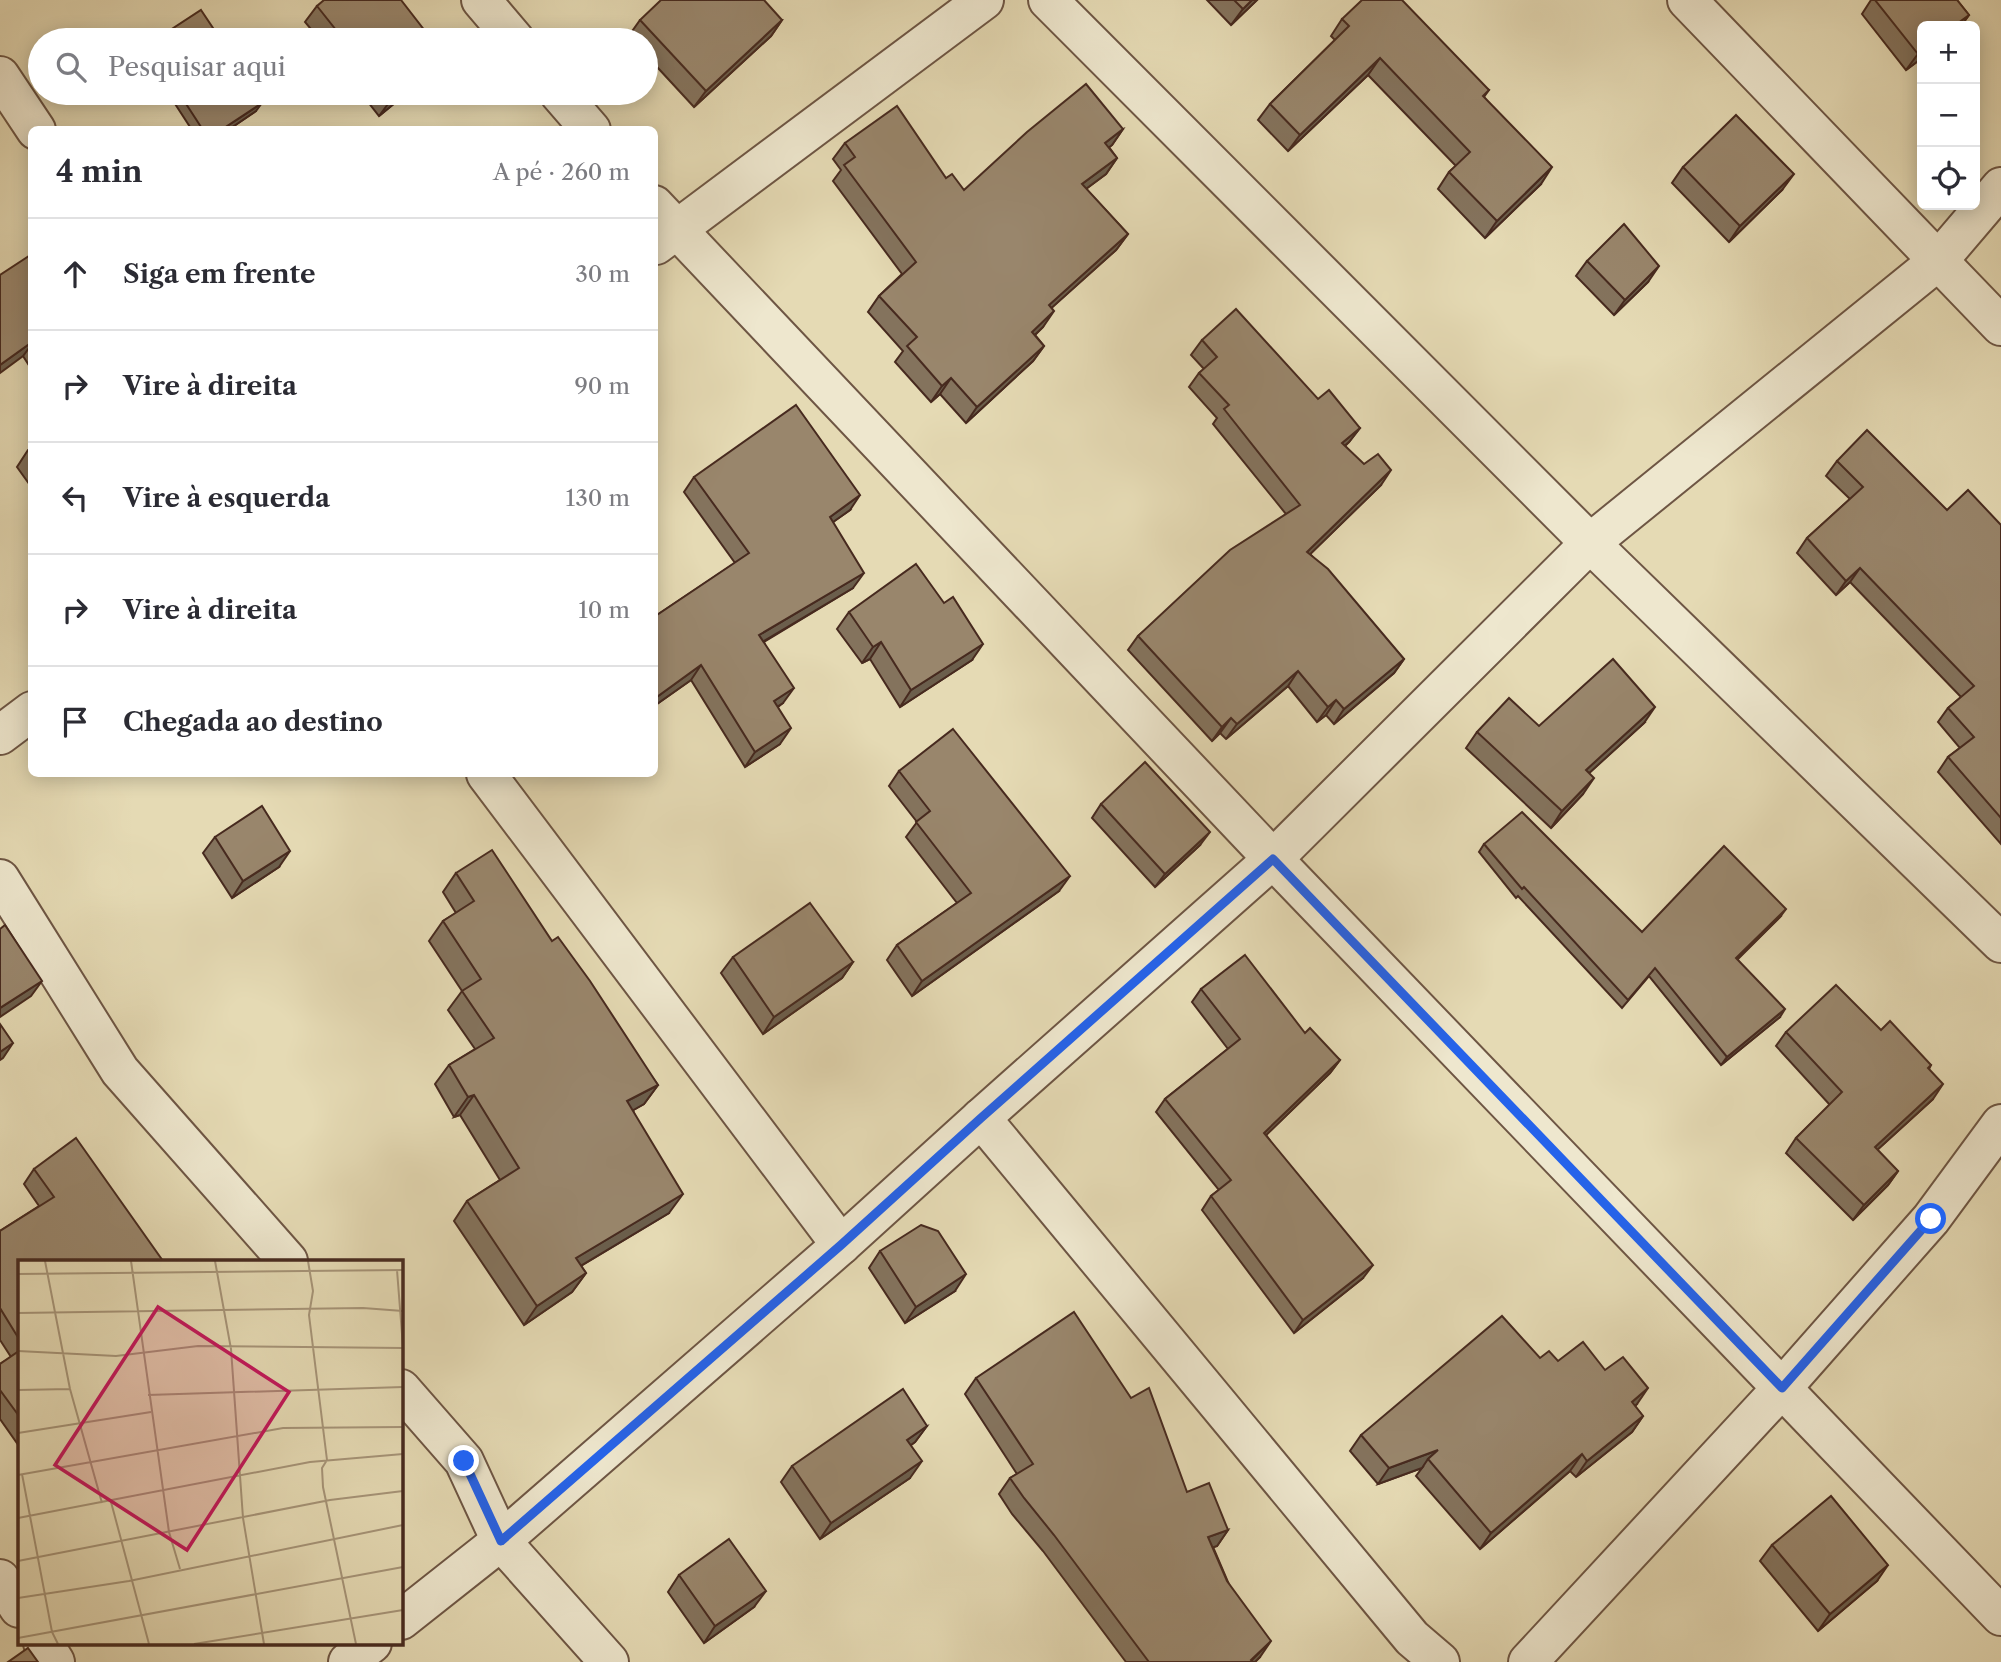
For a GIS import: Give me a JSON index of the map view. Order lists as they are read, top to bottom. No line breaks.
{"page":{"map_buttons":["+","−"],"search":"Pesquisar aqui","heading":["4 min","A pé · 260 m"],"list":[["Siga em frente","30 m"],["Vire à direita","90 m"],["Vire à esquerda","130 m"],["Vire à direita","10 m"],"Chegada ao destino"]}}
